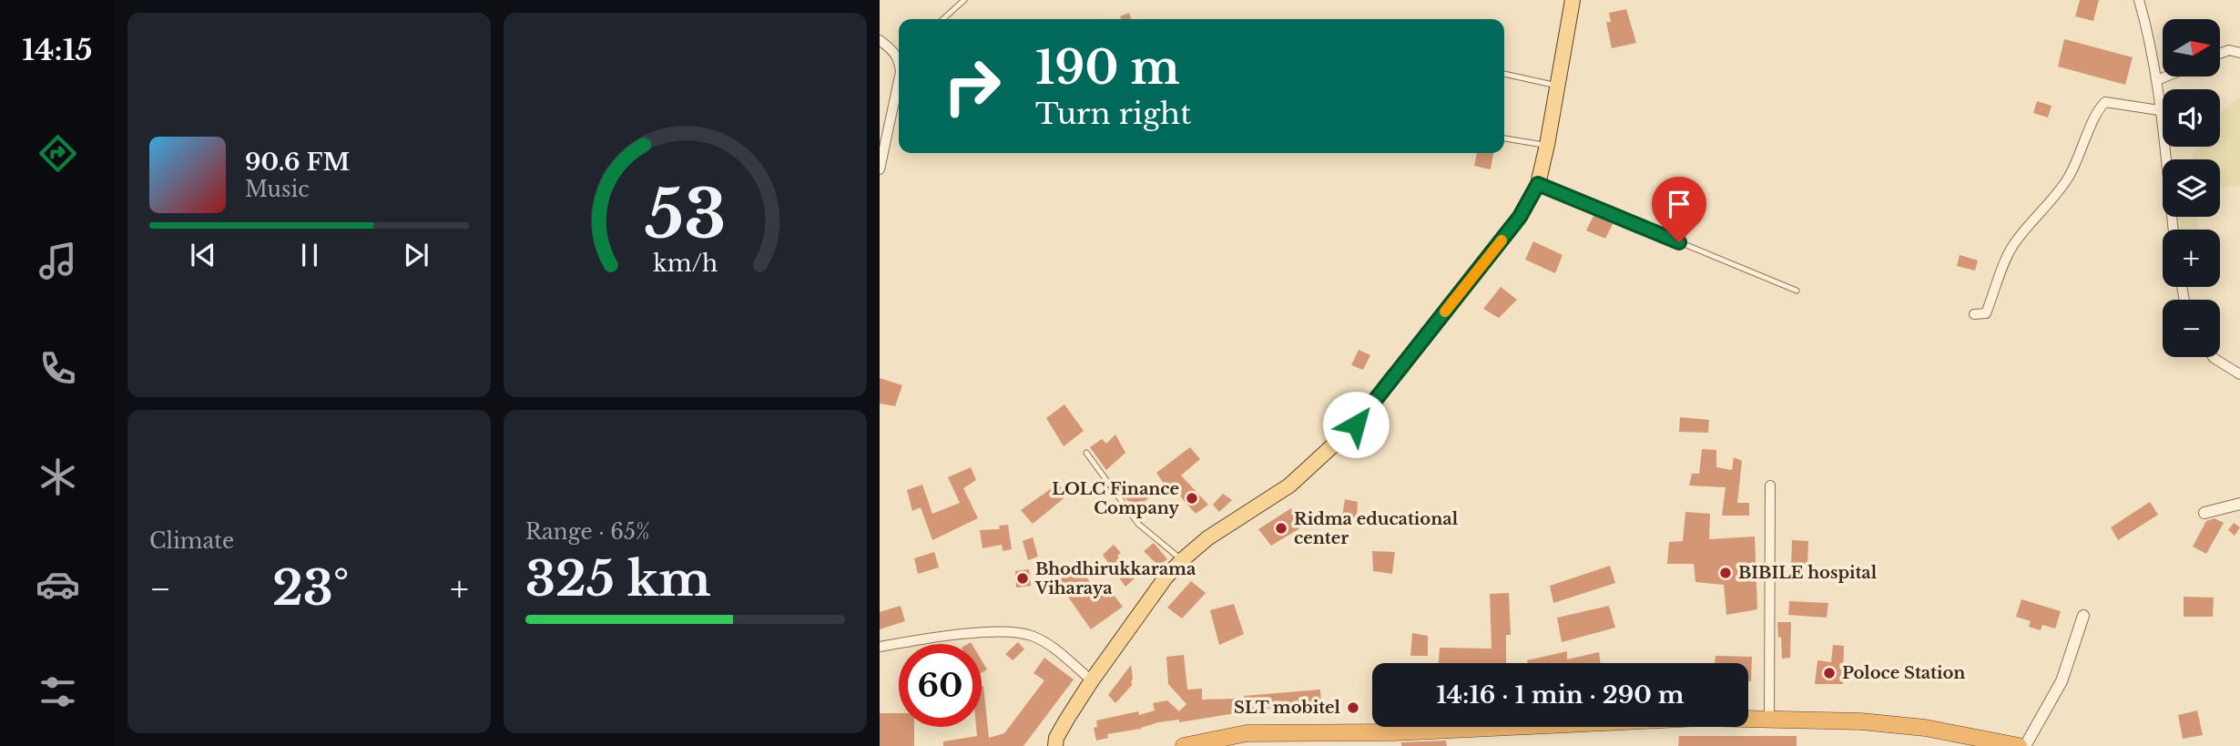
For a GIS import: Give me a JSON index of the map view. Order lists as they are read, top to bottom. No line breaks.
{"places":["LOLC Finance Company","Ridma educational center","BIBILE hospital","Bhodhirukkarama Viharaya","Poloce Station","SLT mobitel"],"north":"right","page":{"tabs":"14:15","map_buttons":["+","−"],"turn":["190 m","Turn right"],"song":["90.6 FM","Music"],"tile":["Climate",["Range · 65%","325 km"]],"heat":["−","23°","+"],"limit":"60","trip":"14:16 · 1 min · 290 m","gauge":["53","km/h"]}}
